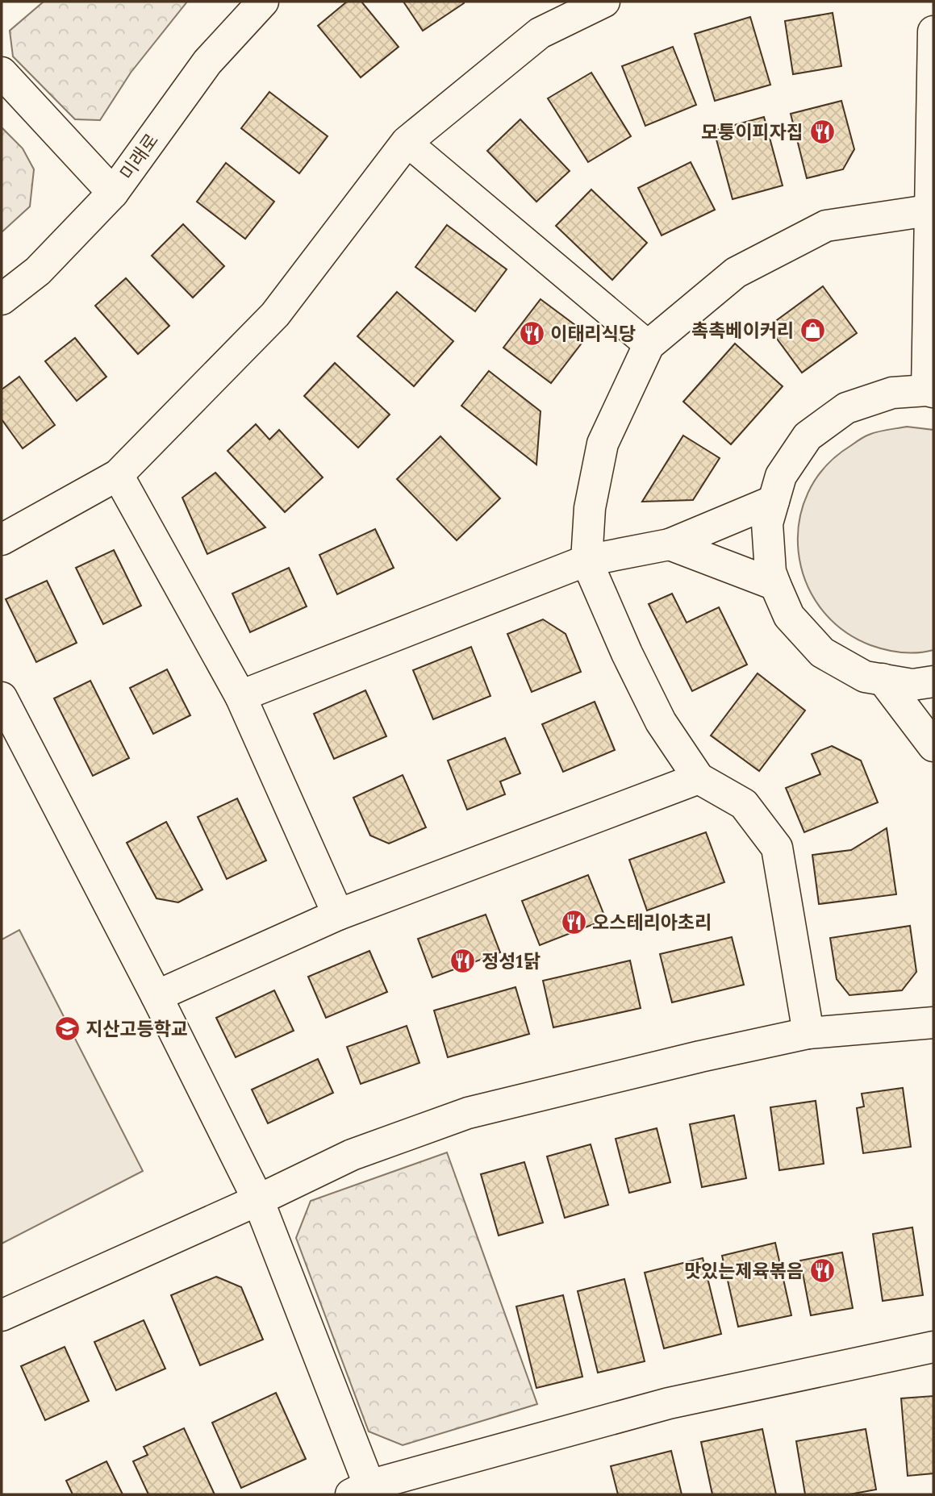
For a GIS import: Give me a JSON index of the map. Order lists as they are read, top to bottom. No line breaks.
{"streets":{"street":["미래로"]},"places":{"restaurant":["모퉁이피자집","이태리식당","오스테리아초리","정성1닭","맛있는제육볶음"],"shop":["촉촉베이커리"],"school or university":["지산고등학교"]}}
